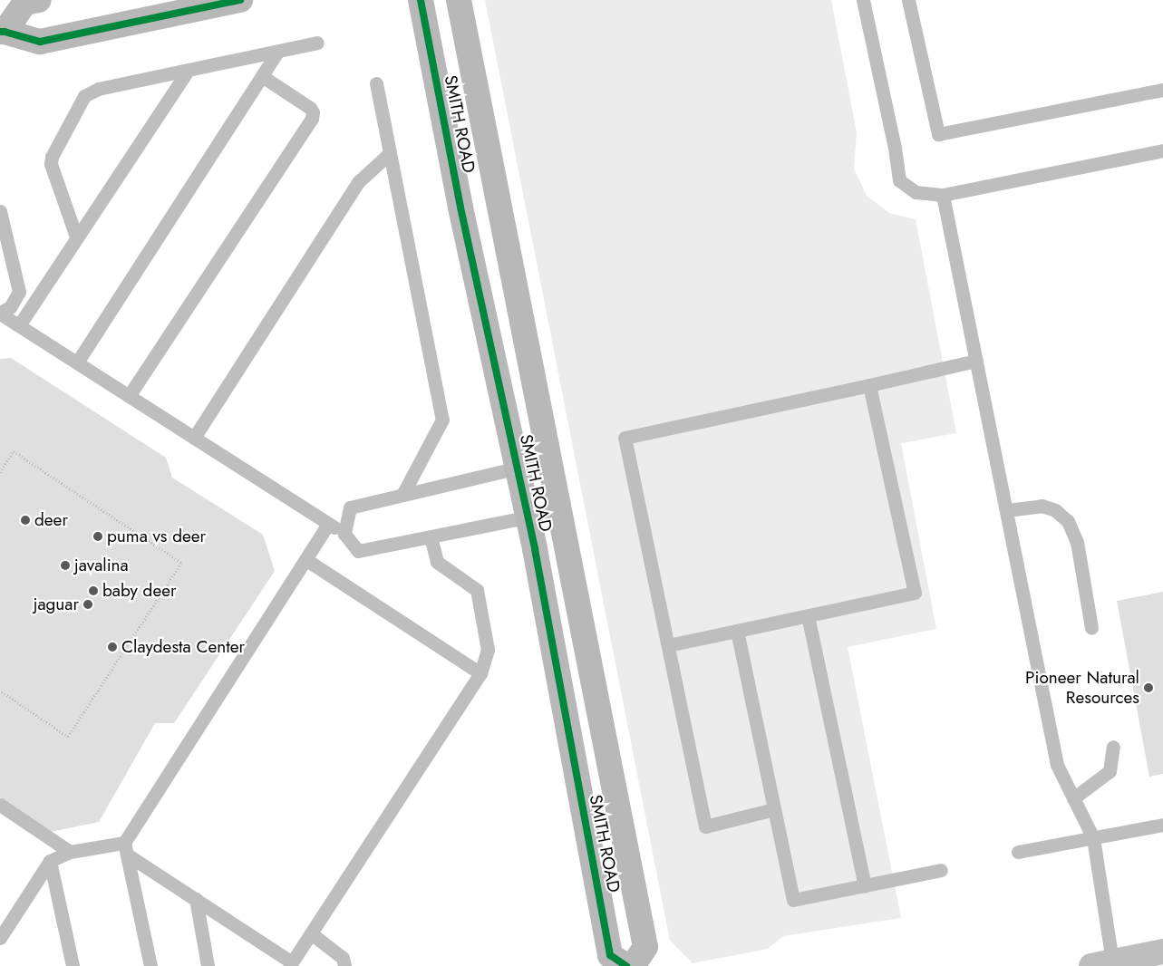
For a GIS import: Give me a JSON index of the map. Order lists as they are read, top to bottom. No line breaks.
{"streets":{"street":["SMITH ROAD"]},"places":["deer","puma vs deer","javalina","baby deer","jaguar","Claydesta Center","Pioneer Natural Resources"]}
